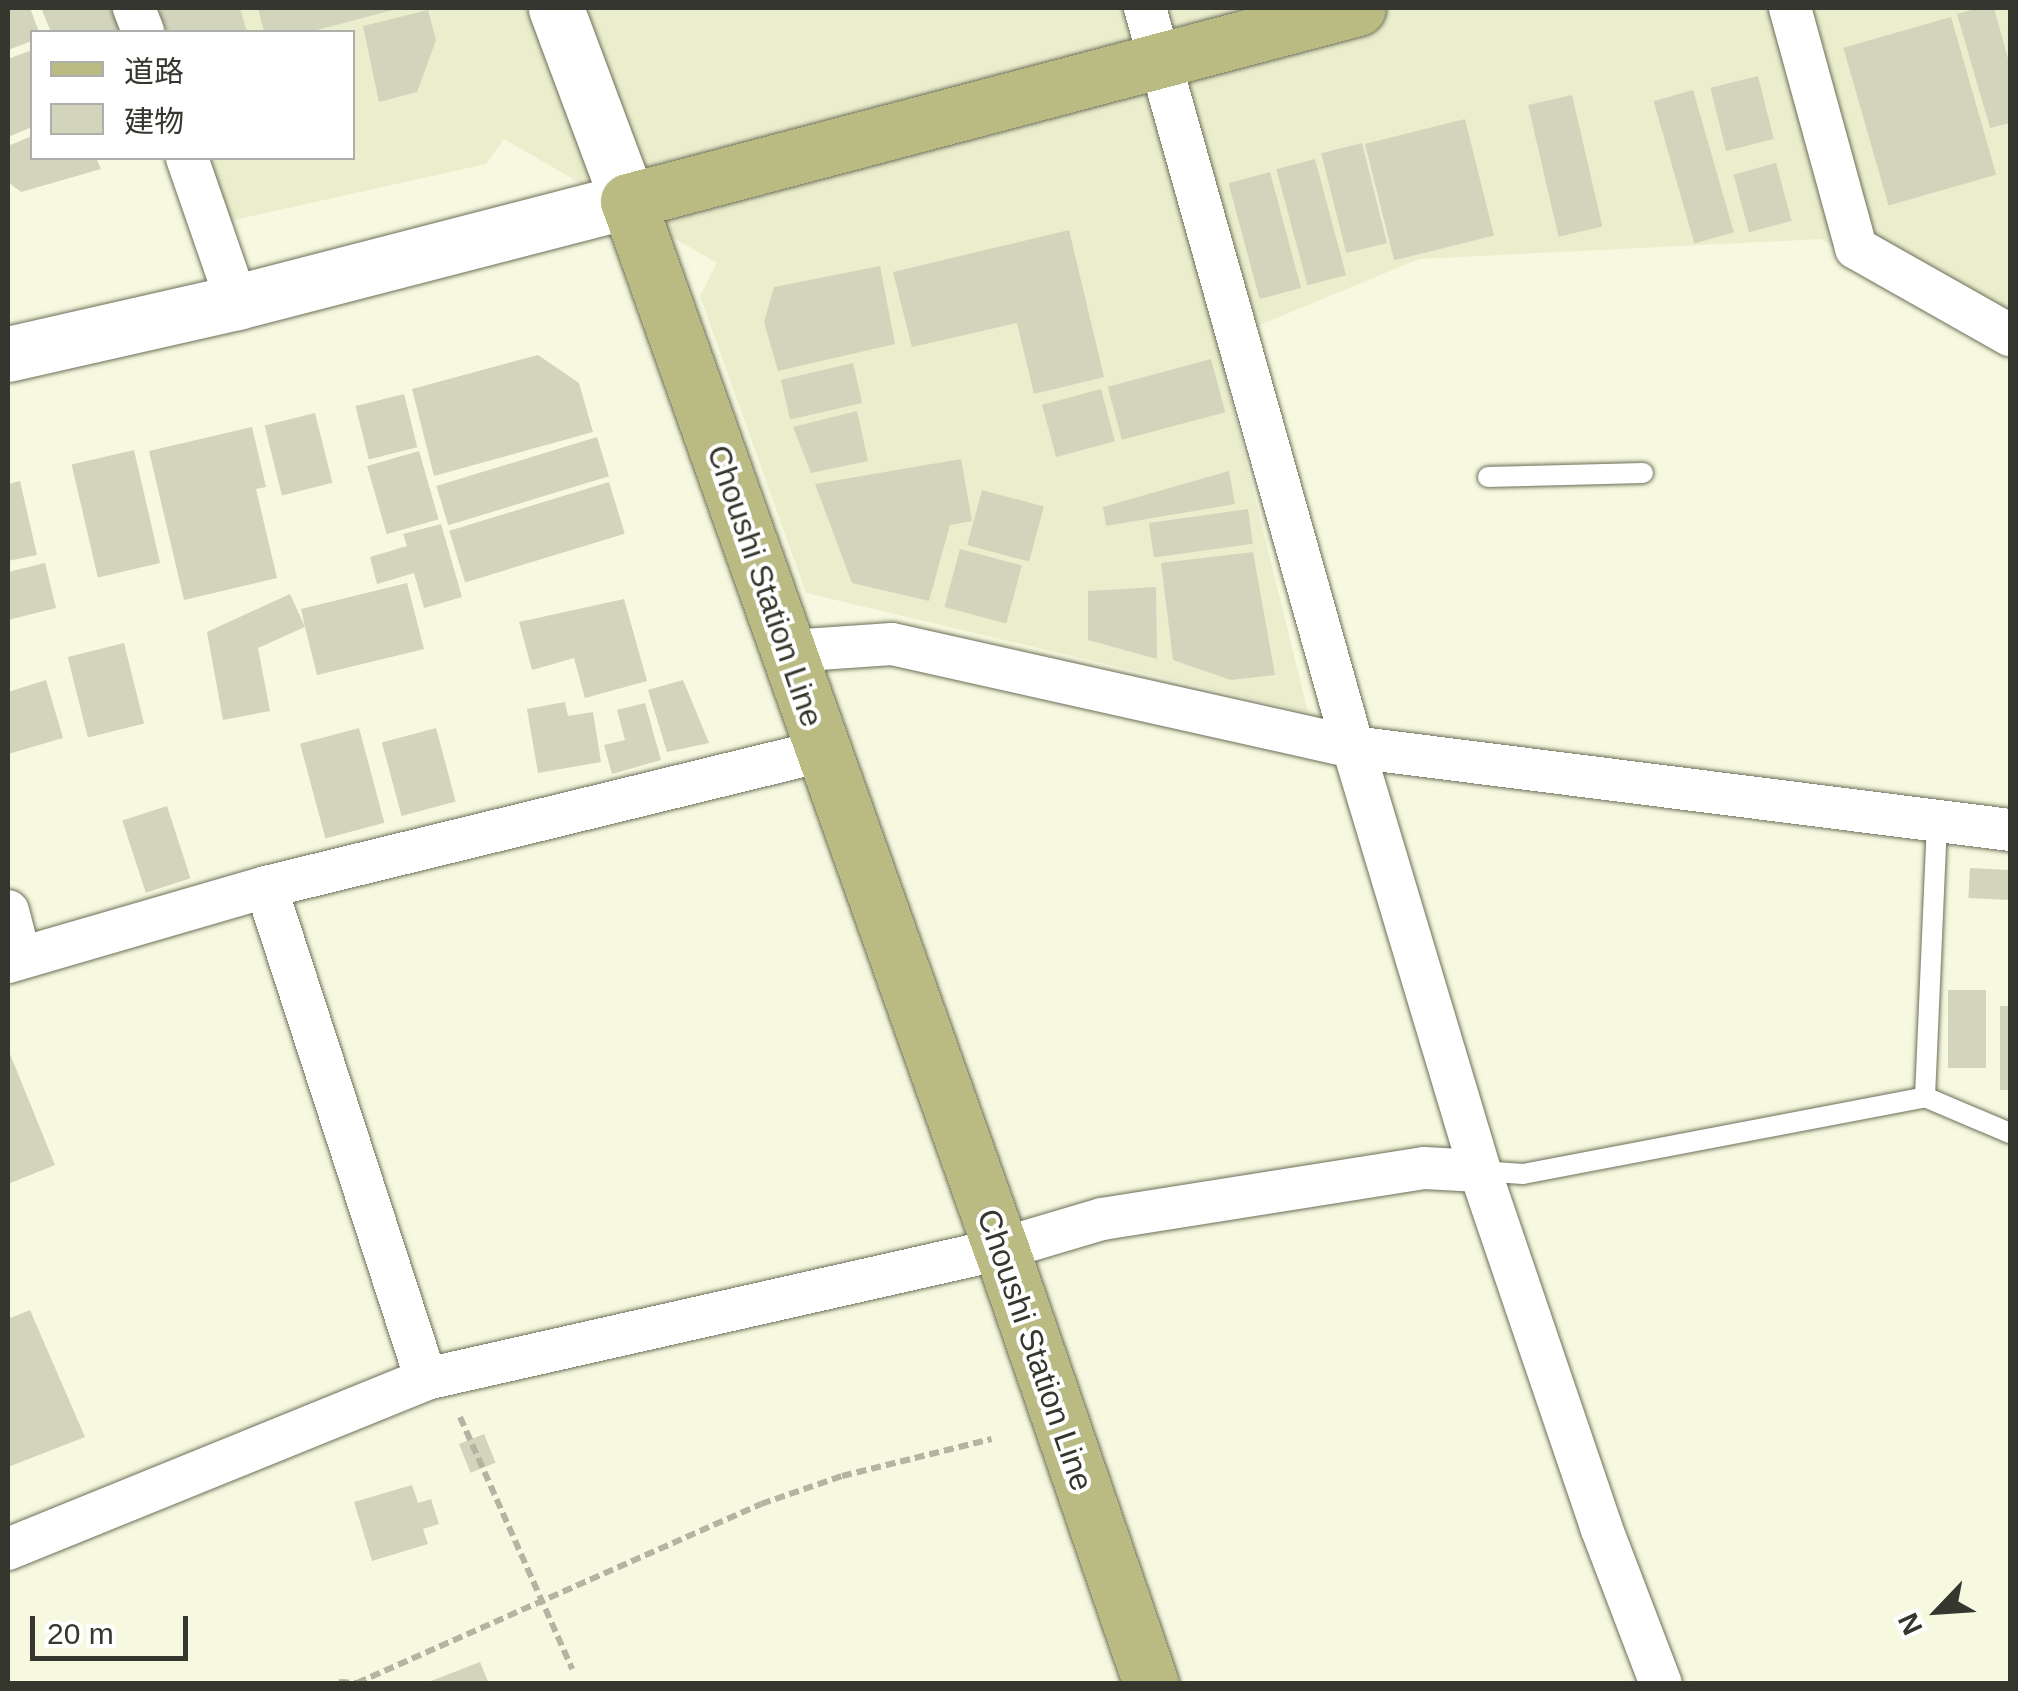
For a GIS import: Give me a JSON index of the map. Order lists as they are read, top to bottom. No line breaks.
{"streets":{"main road":["Choushi Station Line"]},"legend":["道路","建物"],"scale_bar":"20 m","north":"bottom left"}
